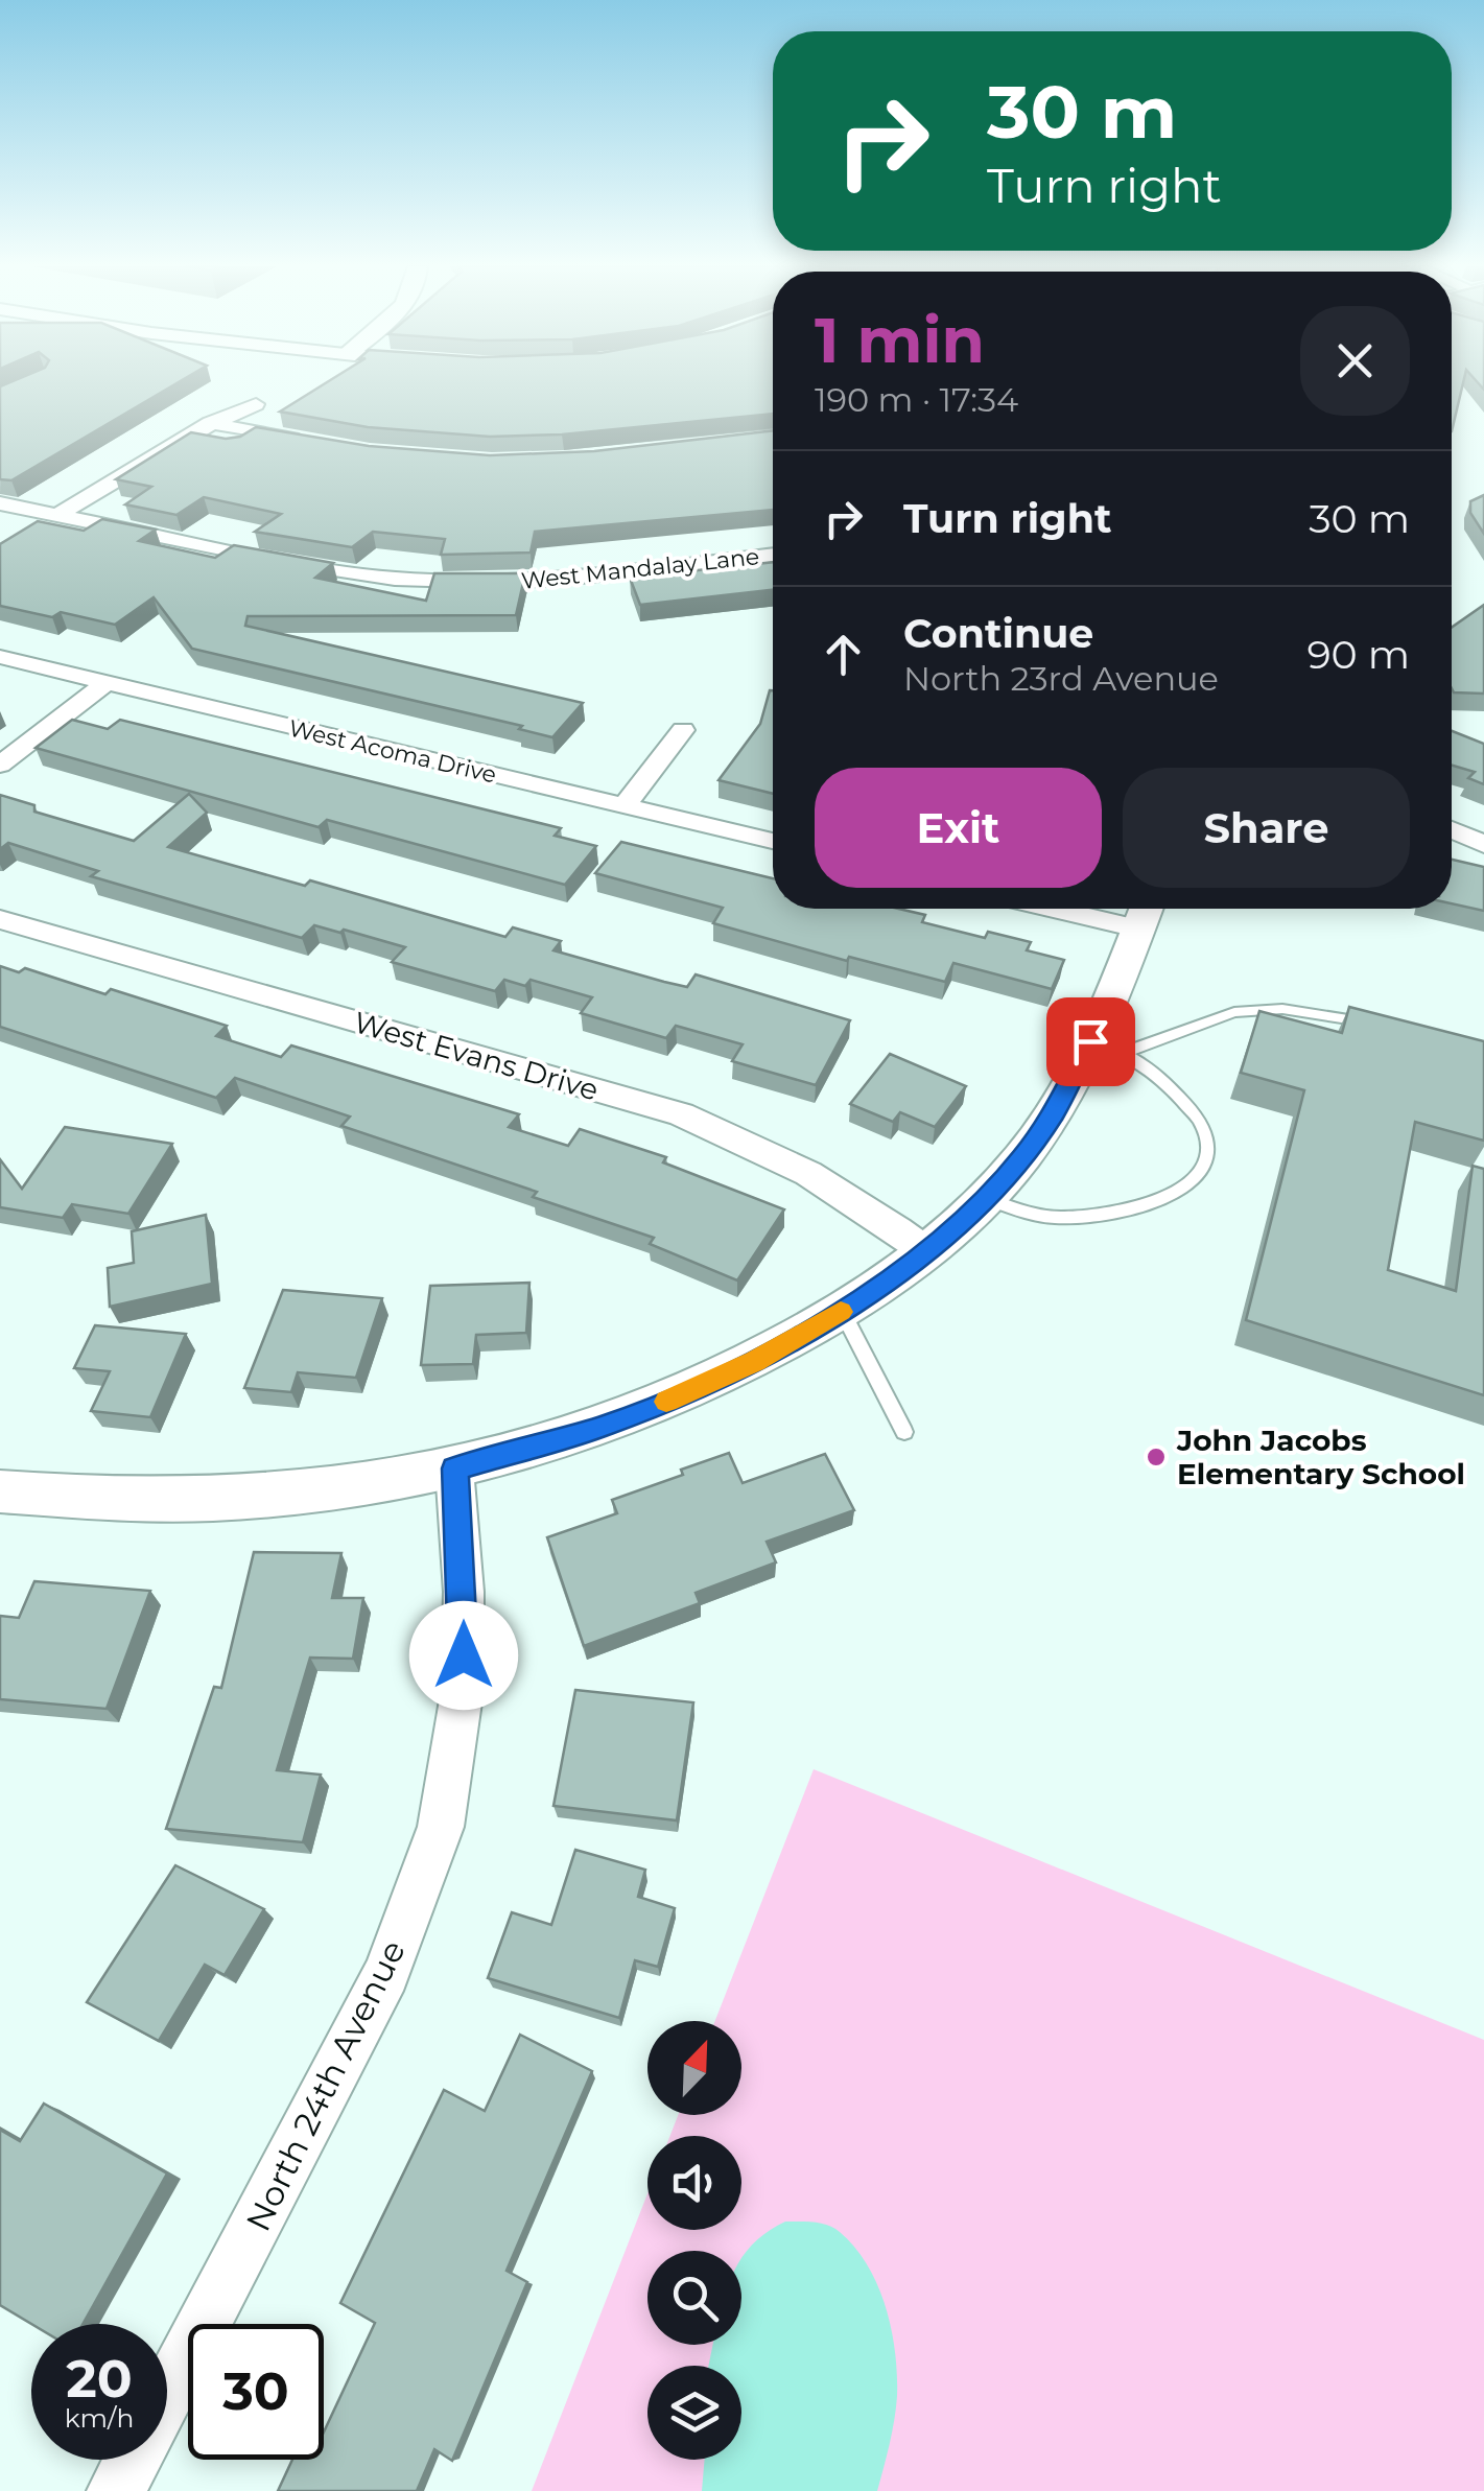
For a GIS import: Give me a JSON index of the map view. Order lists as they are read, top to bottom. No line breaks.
{"streets":{"street":["West Mandalay Lane","West Acoma Drive","West Evans Drive","North 24th Avenue"]},"places":["John Jacobs Elementary School"],"north":"top right","page":{"turn":["30 m","Turn right"],"heading":["1 min","190 m · 17:34"],"list":[{"name":"Turn right","value":"30 m"},{"name":"Continue","note":"North 23rd Avenue","value":"90 m"}],"buttons":["Exit","Share"],"speed":"20 km/h","limit":"30"}}
